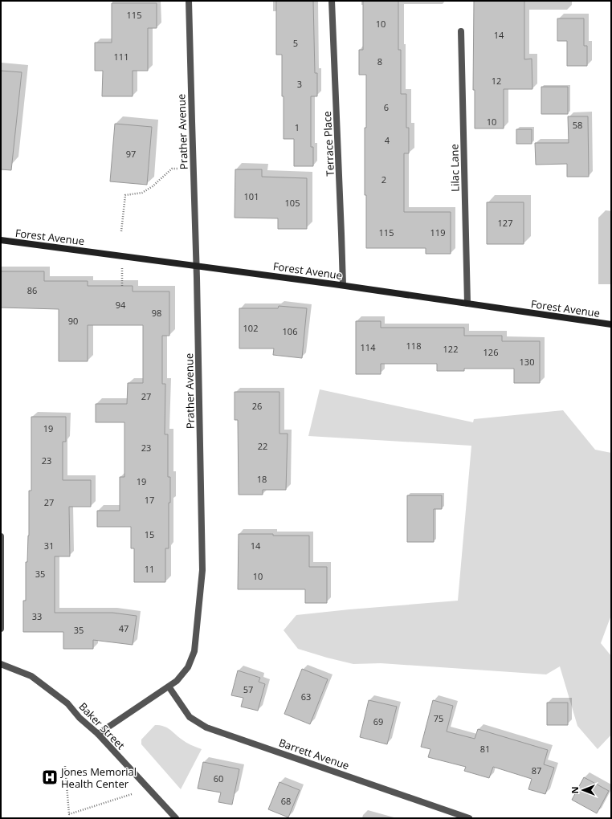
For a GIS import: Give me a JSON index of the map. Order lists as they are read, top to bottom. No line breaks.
{"streets":{"main road":["Forest Avenue"],"street":["Prather Avenue","Terrace Place","Lilac Lane","Baker Street","Barrett Avenue"]},"crossings":[["Prather Avenue","Forest Avenue"],["Prather Avenue","Baker Street"],["Prather Avenue","Barrett Avenue"],["Terrace Place","Forest Avenue"],["Lilac Lane","Forest Avenue"]],"places":{"hospital":["Jones Memorial Health Center"]},"house_numbers":["115","10","14","5","111","8","12","3","6","10","58","1","4","97","2","101","105","127","115","119","86","94","98","90","102","106","118","114","122","126","130","27","26","19","22","23","23","18","19","17","27","15","31","14","11","35","10","33","47","35","57","63","75","69","81","87","60","68"],"north":"left"}
